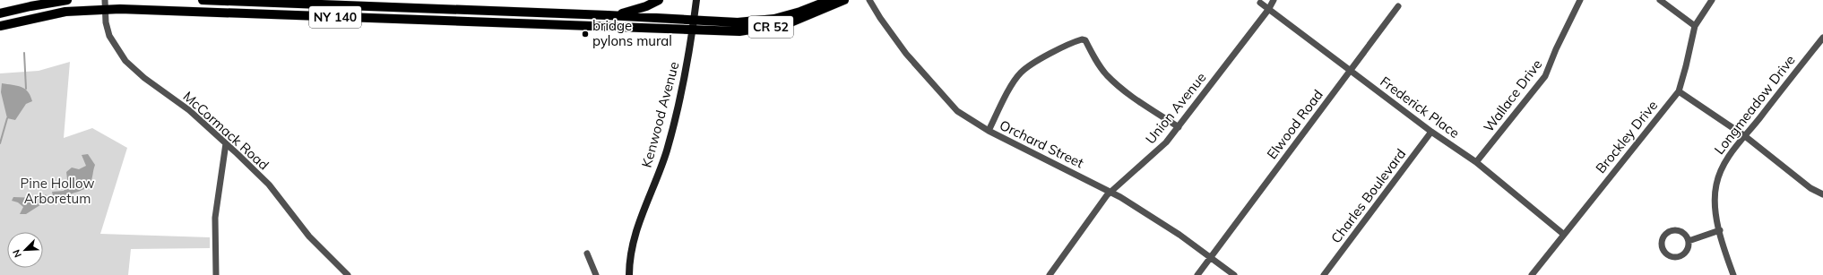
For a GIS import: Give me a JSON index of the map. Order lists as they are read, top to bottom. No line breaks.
{"streets":{"main road":["NY 140","CR 52","Kenwood Avenue"],"street":["Wallace Drive","Longmeadow Drive","Frederick Place","Union Avenue","Elwood Road","McCormack Road","Brockley Drive","Orchard Street","Charles Boulevard"]},"crossings":[["NY 140","CR 52"],["NY 140","Kenwood Avenue"],["NY 140","McCormack Road"],["CR 52","Kenwood Avenue"],["Wallace Drive","Frederick Place"],["Frederick Place","Union Avenue"],["Frederick Place","Elwood Road"],["Frederick Place","Brockley Drive"],["Frederick Place","Charles Boulevard"],["Union Avenue","Orchard Street"],["Elwood Road","Orchard Street"]],"parks":["Pine Hollow Arboretum"],"places":["bridge pylons mural"],"north":"bottom left"}
